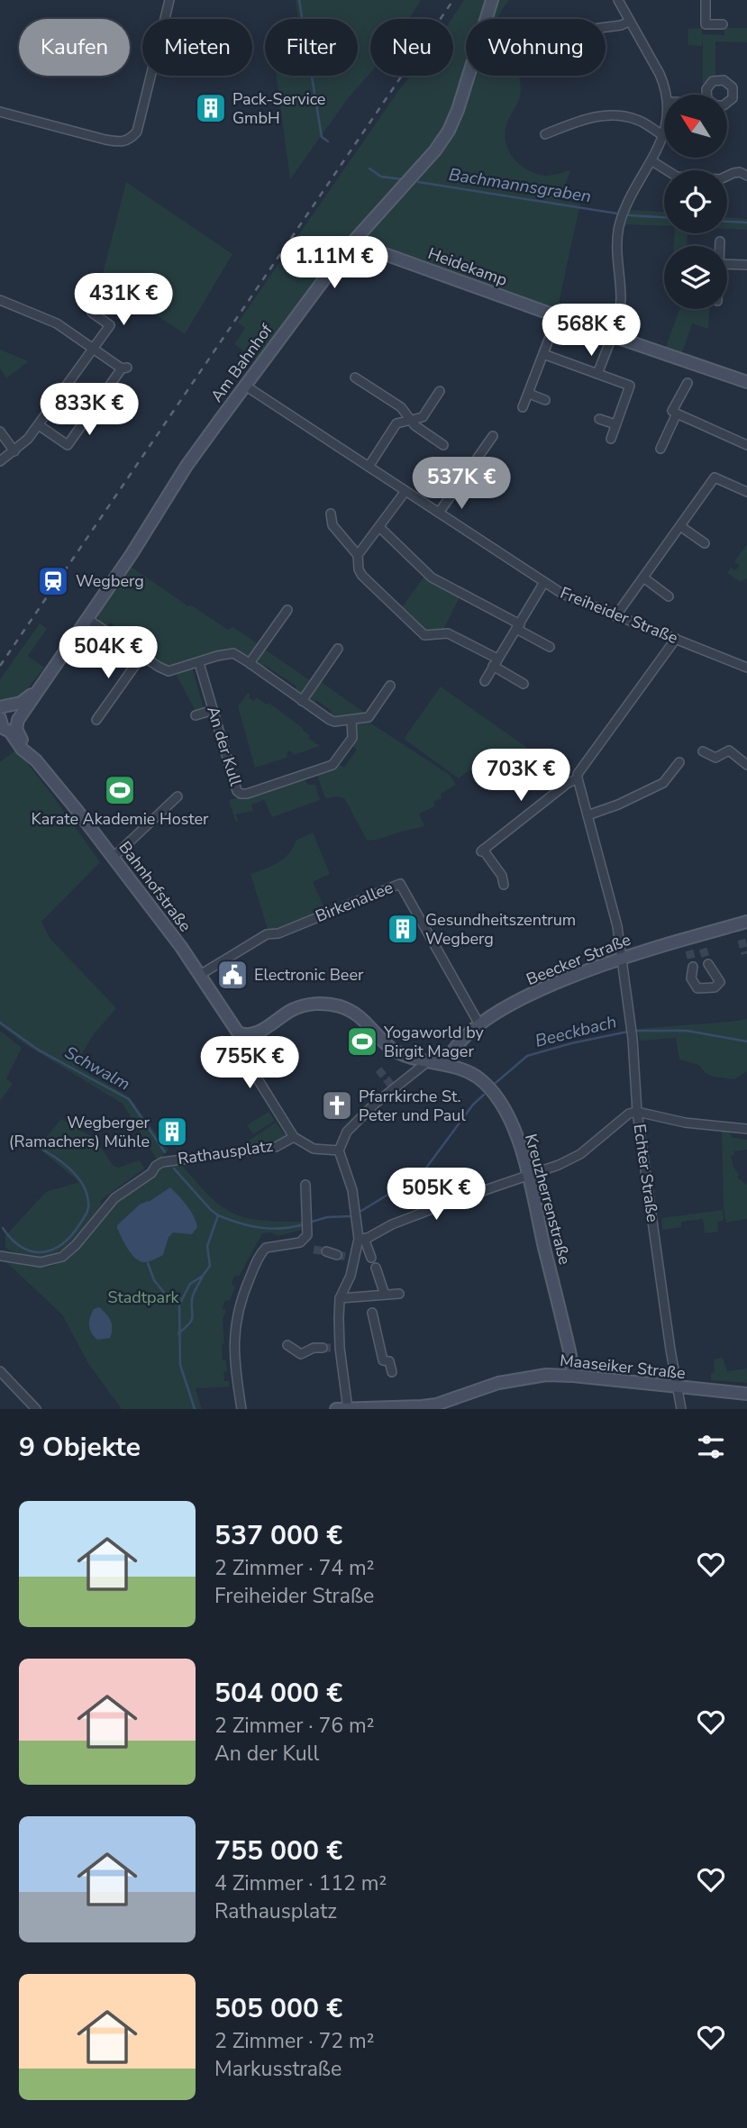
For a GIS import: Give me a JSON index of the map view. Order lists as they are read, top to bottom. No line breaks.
{"streets":{"street":["Heidekamp","Am Bahnhof","Freiheider Straße","An der Kull","Bahnhofstraße","Birkenallee","Beecker Straße","Rathausplatz","Echter Straße","Kreuzherrenstraße","Maaseiker Straße"]},"crossings":[["Heidekamp","Am Bahnhof"],["Am Bahnhof","Freiheider Straße"],["Am Bahnhof","Bahnhofstraße"],["Bahnhofstraße","Birkenallee"],["Bahnhofstraße","Rathausplatz"],["Bahnhofstraße","Kreuzherrenstraße"],["Birkenallee","Beecker Straße"],["Beecker Straße","Echter Straße"],["Beecker Straße","Kreuzherrenstraße"],["Rathausplatz","Kreuzherrenstraße"],["Echter Straße","Maaseiker Straße"],["Kreuzherrenstraße","Maaseiker Straße"]],"water":["Bachmannsgraben","Beeckbach","Schwalm"],"parks":["Stadtpark"],"places":{"building":["Pack-Service GmbH","Gesundheitszentrum Wegberg","Wegberger (Ramachers) Mühle"],"station":["Wegberg"],"sports":["Karate Akademie Hoster","Yogaworld by Birgit Mager"],"public building":["Electronic Beer"],"church":["Pfarrkirche St. Peter und Paul"]},"north":"top left","page":{"chip":["Kaufen","Mieten","Filter","Neu","Wohnung"],"price":["1.11M €","431K €","568K €","833K €","537K €","504K €","703K €","755K €","505K €"],"heading":"9 Objekte","list":[{"name":"537 000 €","note":"2 Zimmer · 74 m² · Freiheider Straße"},{"name":"504 000 €","note":"2 Zimmer · 76 m² · An der Kull"},{"name":"755 000 €","note":"4 Zimmer · 112 m² · Rathausplatz"},{"name":"505 000 €","note":"2 Zimmer · 72 m² · Markusstraße"}]}}
